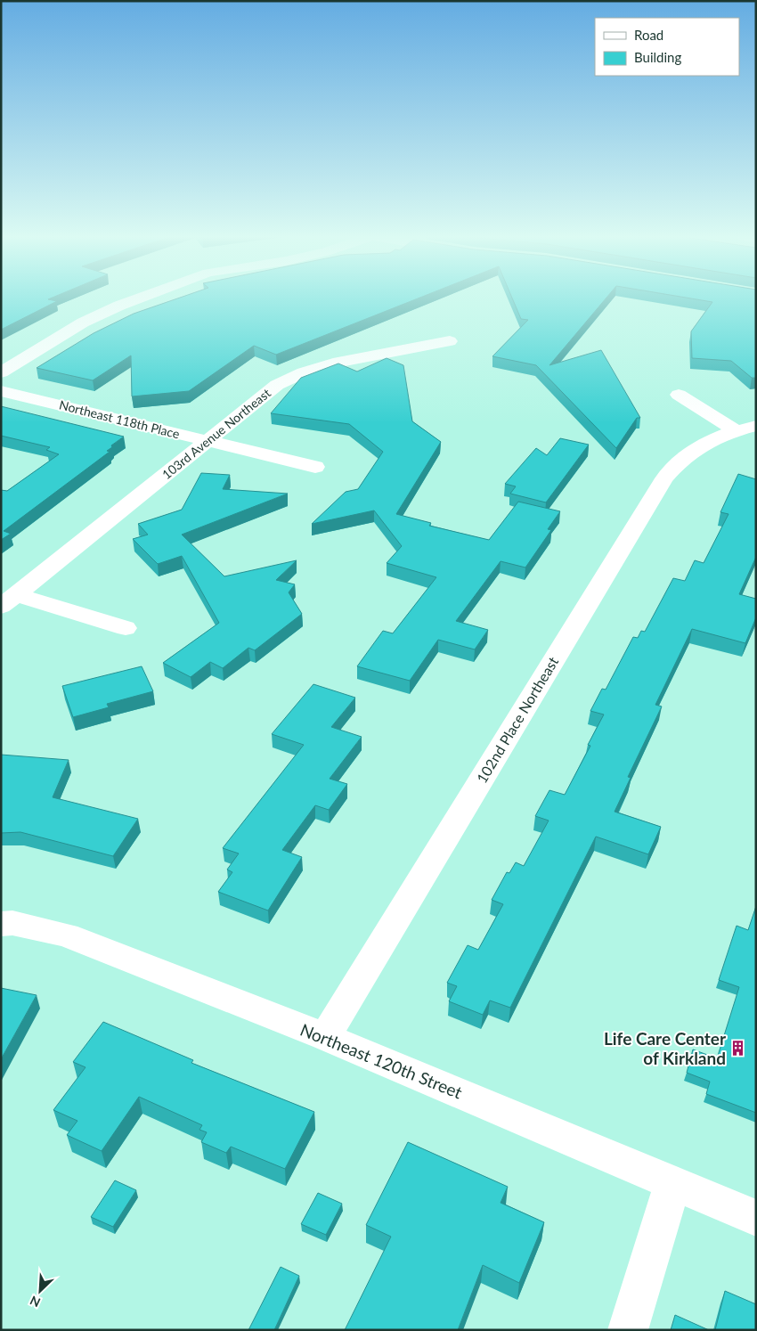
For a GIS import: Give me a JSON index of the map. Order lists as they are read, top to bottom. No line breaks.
{"streets":{"street":["Northeast 118th Place","103rd Avenue Northeast","102nd Place Northeast","Northeast 120th Street"]},"crossings":[["Northeast 118th Place","103rd Avenue Northeast"],["102nd Place Northeast","Northeast 120th Street"]],"places":{"building":["Life Care Center of Kirkland"]},"legend":["Road","Building"],"north":"bottom left"}
